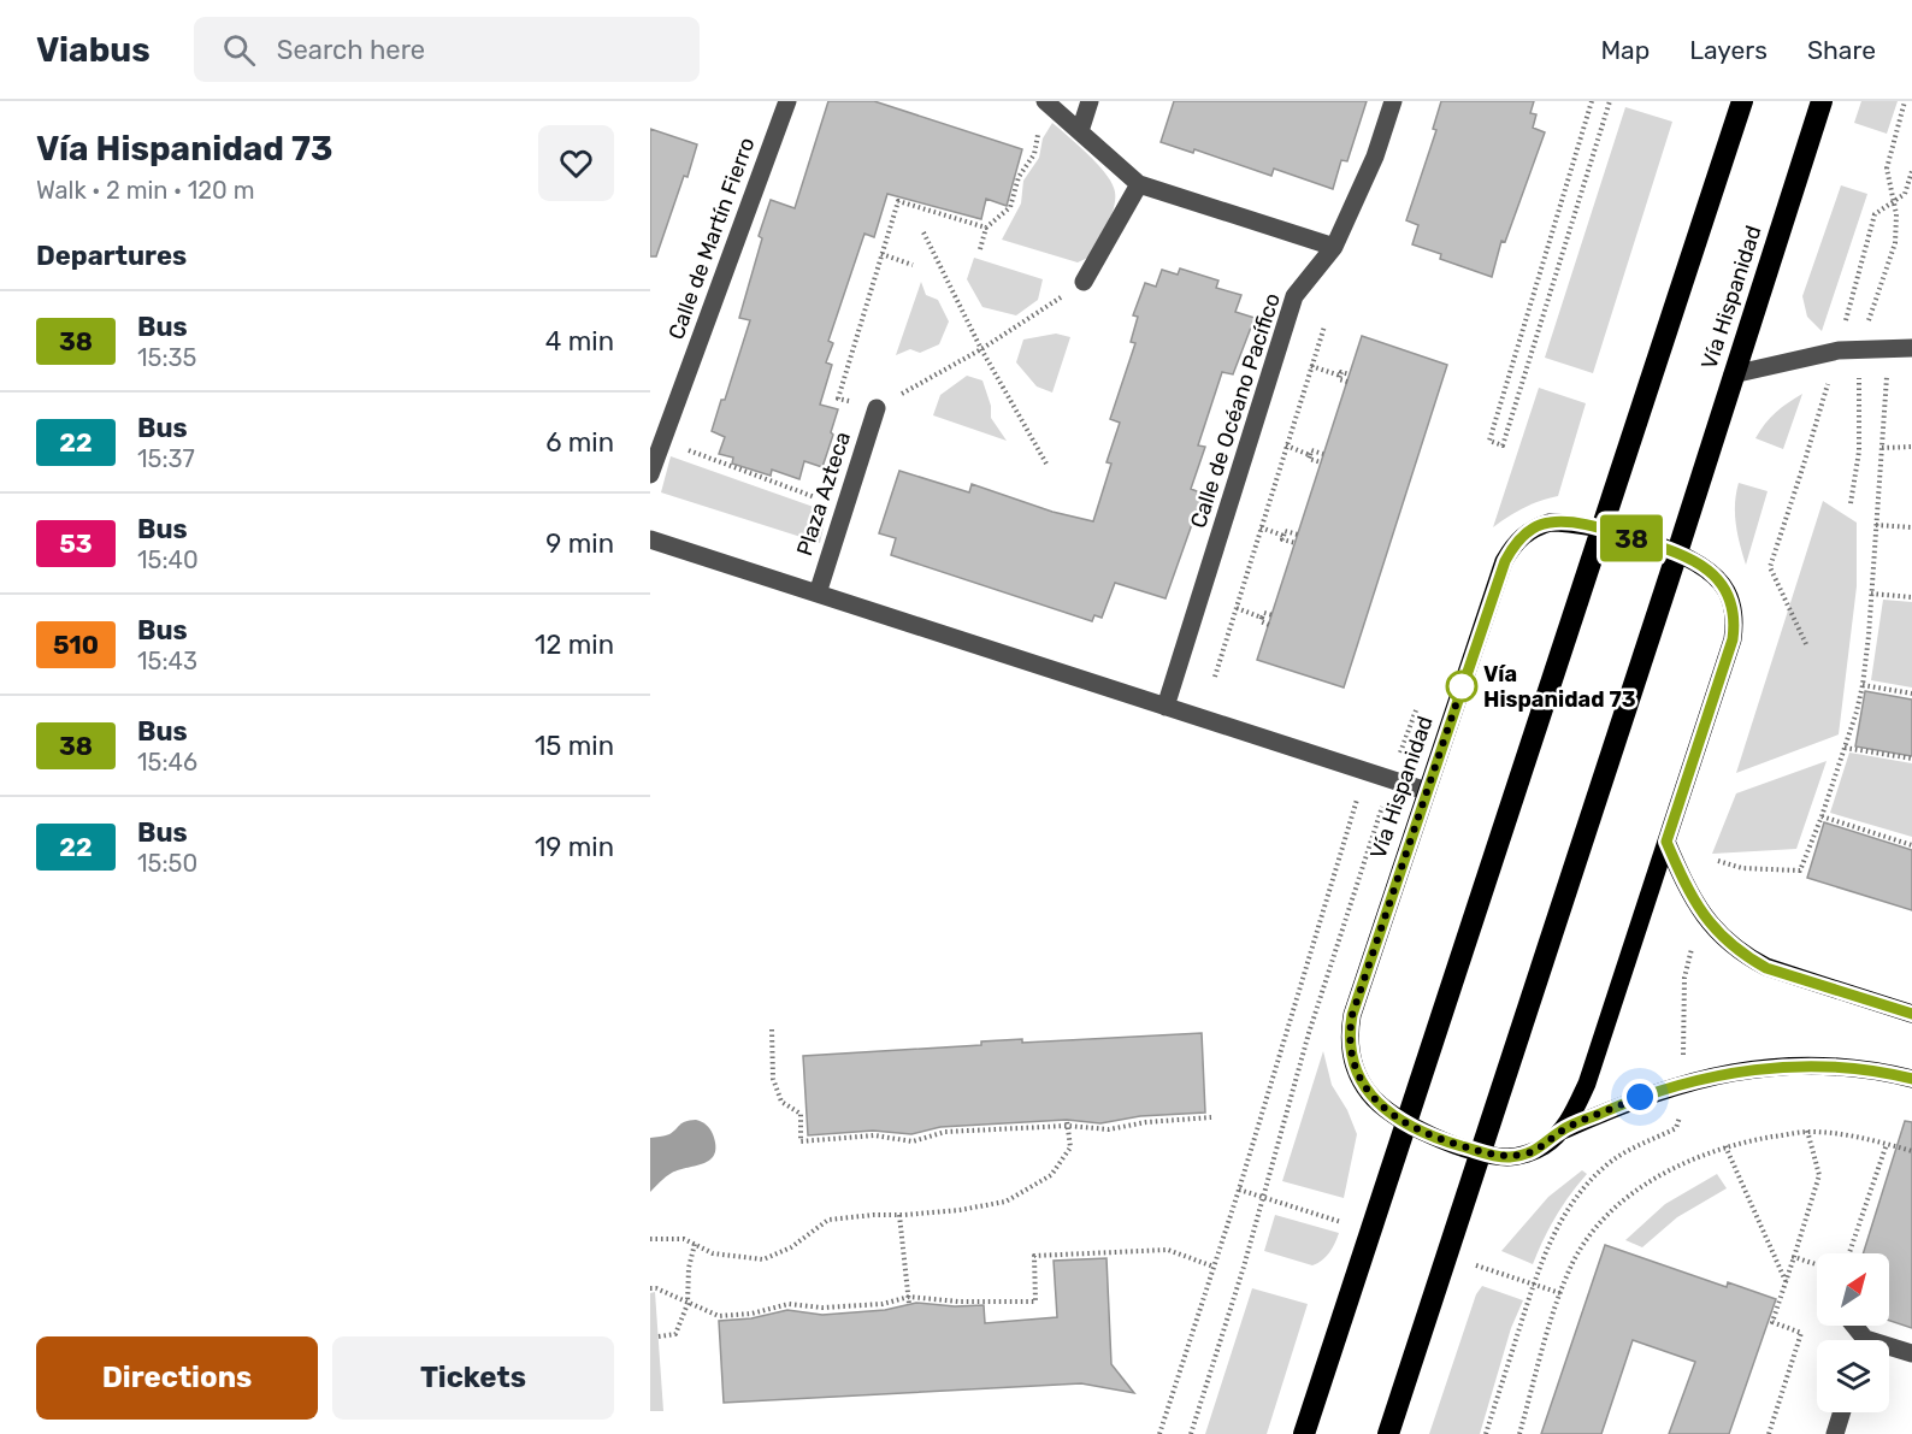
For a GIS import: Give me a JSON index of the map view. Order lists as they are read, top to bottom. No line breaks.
{"streets":{"highway":["Vía Hispanidad"],"street":["Calle de Martín Fierro","Calle de Océano Pacífico","Plaza Azteca"]},"places":["Vía Hispanidad 73"],"lines":["bus line 38"],"north":"top right","page":{"header":"Viabus","search":"Search here","nav":["Map","Layers","Share"],"heading":[["Vía Hispanidad 73","Walk · 2 min · 120 m"],"Departures"],"on_map":"38","list":[{"mark":"38","name":"Bus","note":"15:35","value":"4 min"},{"mark":"22","name":"Bus","note":"15:37","value":"6 min"},{"mark":"53","name":"Bus","note":"15:40","value":"9 min"},{"mark":"510","name":"Bus","note":"15:43","value":"12 min"},{"mark":"38","name":"Bus","note":"15:46","value":"15 min"},{"mark":"22","name":"Bus","note":"15:50","value":"19 min"}],"buttons":["Directions","Tickets"]}}
